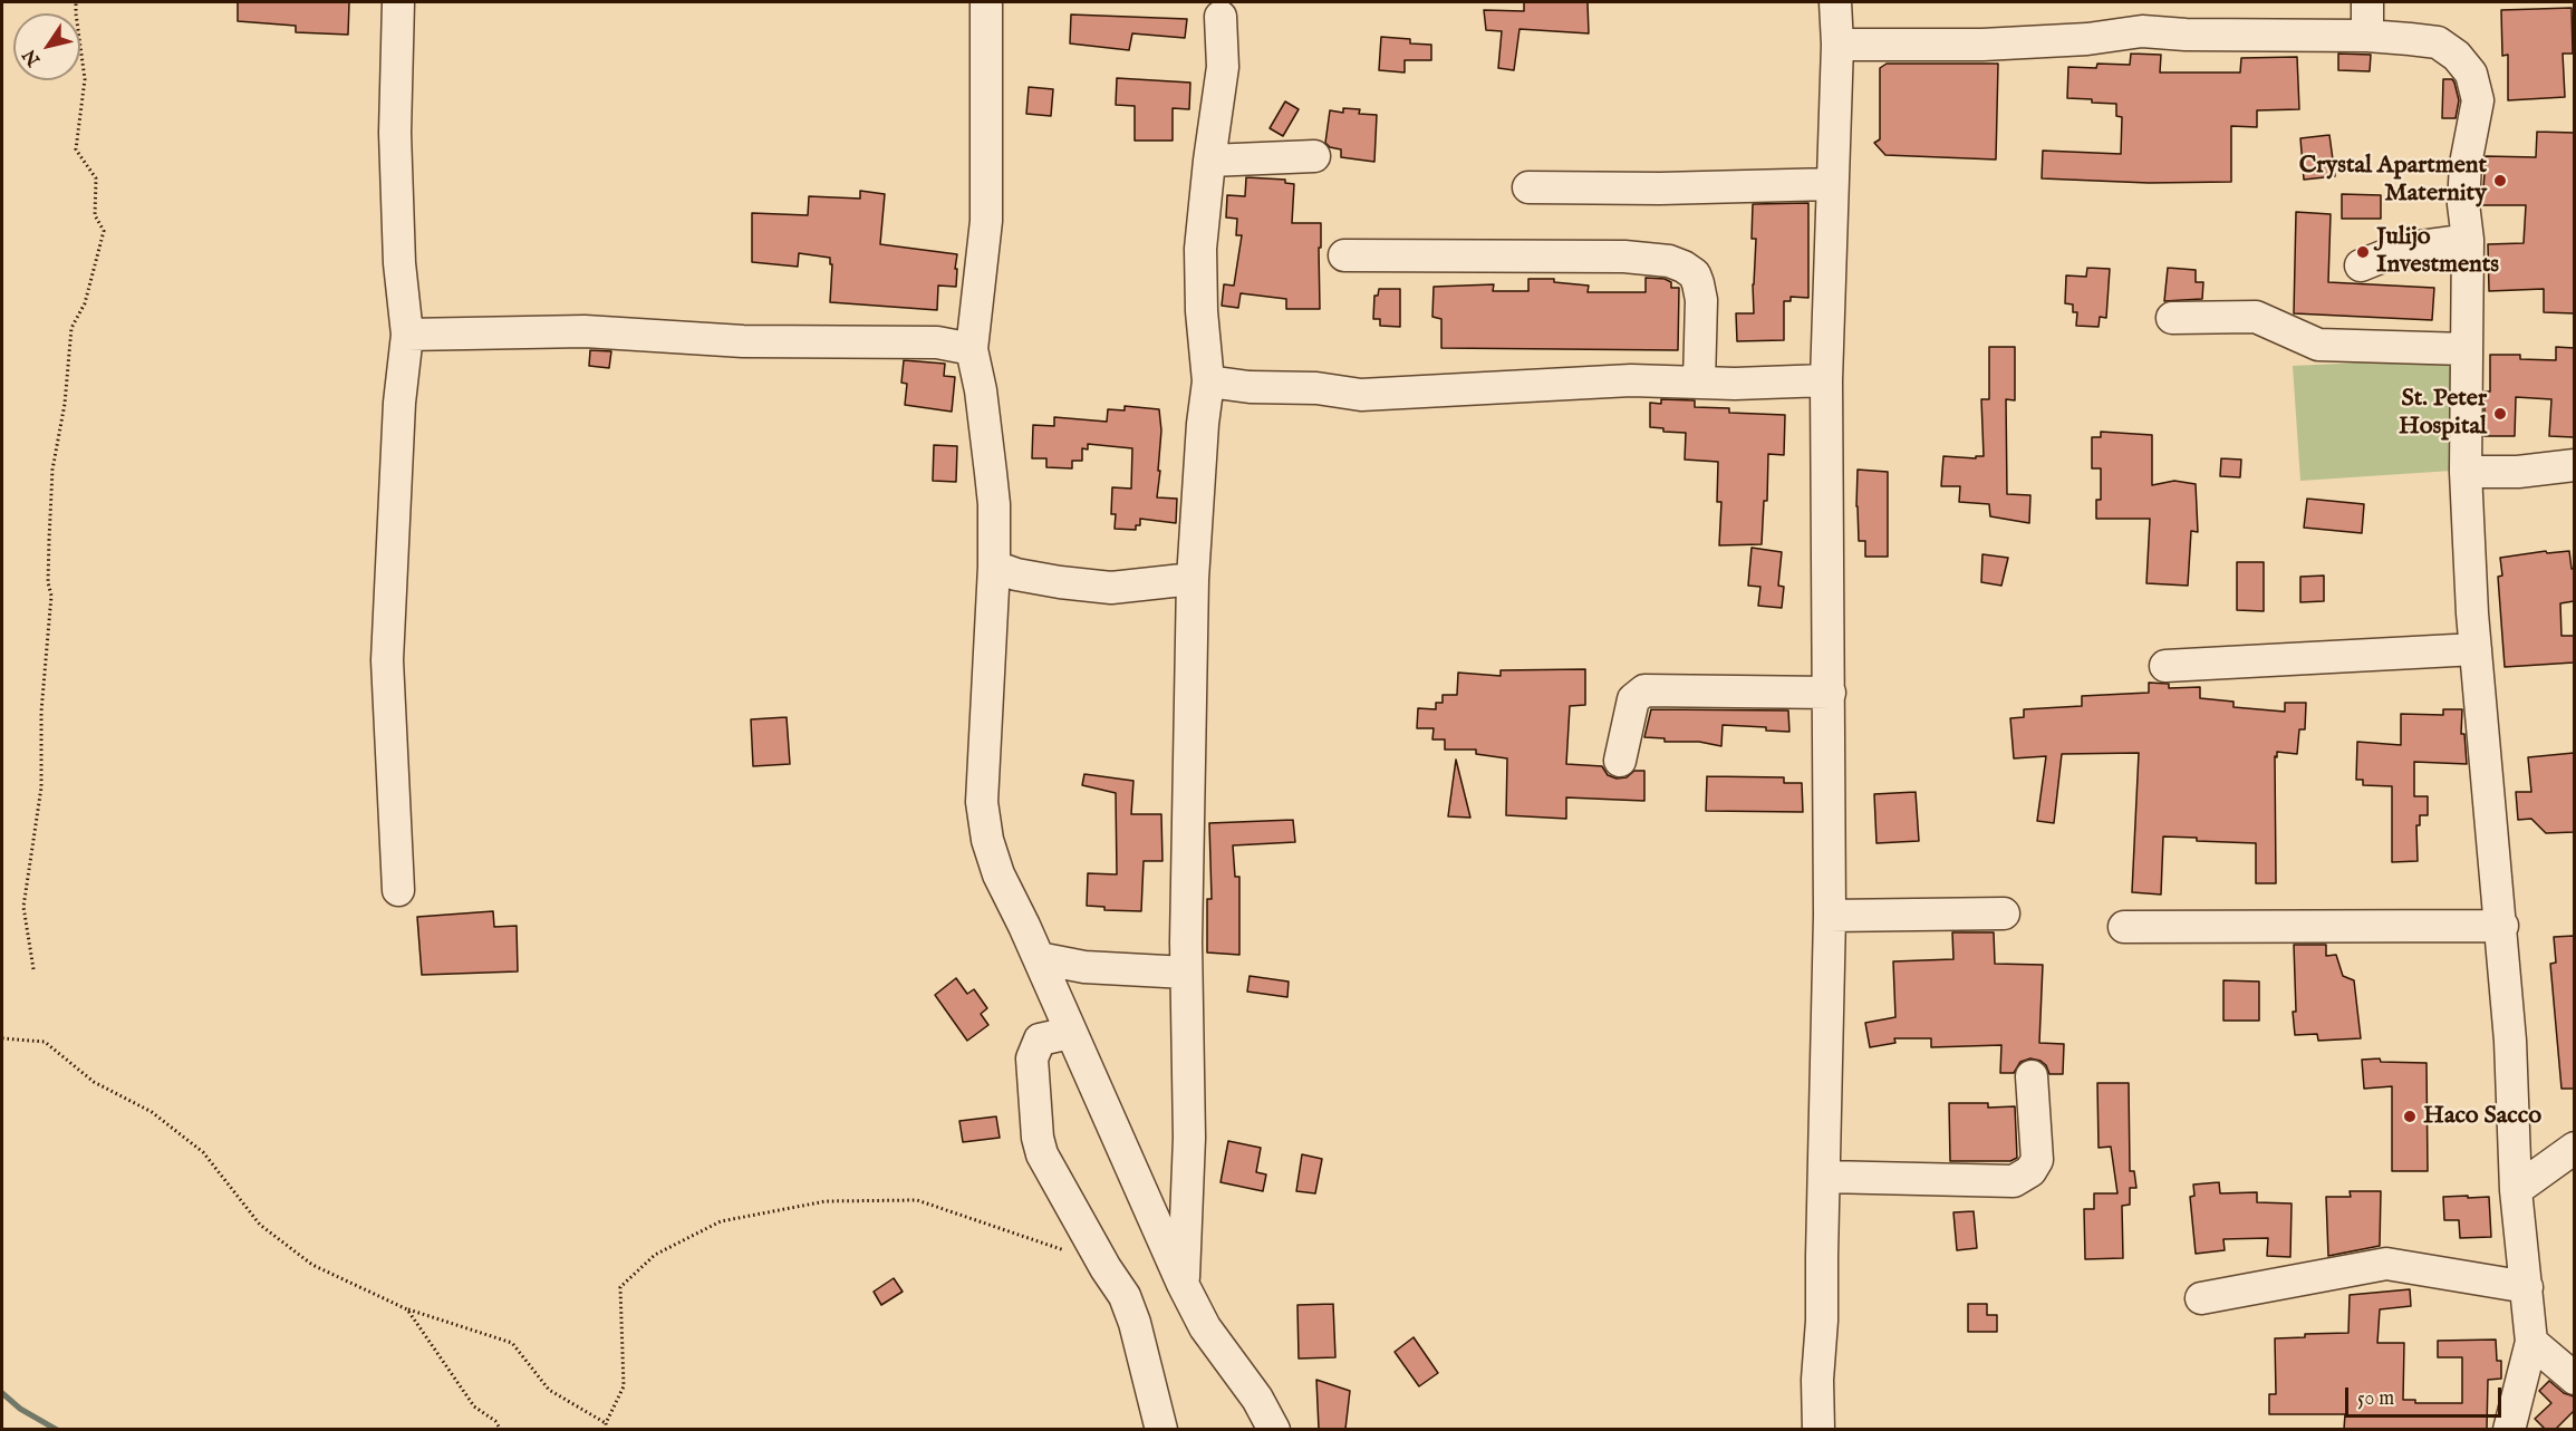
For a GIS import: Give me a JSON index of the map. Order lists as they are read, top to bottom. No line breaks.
{"places":["Crystal Apartment Maternity","Julijo Investments","St. Peter Hospital","Haco Sacco"],"scale_bar":"50 m","north":"bottom left"}
